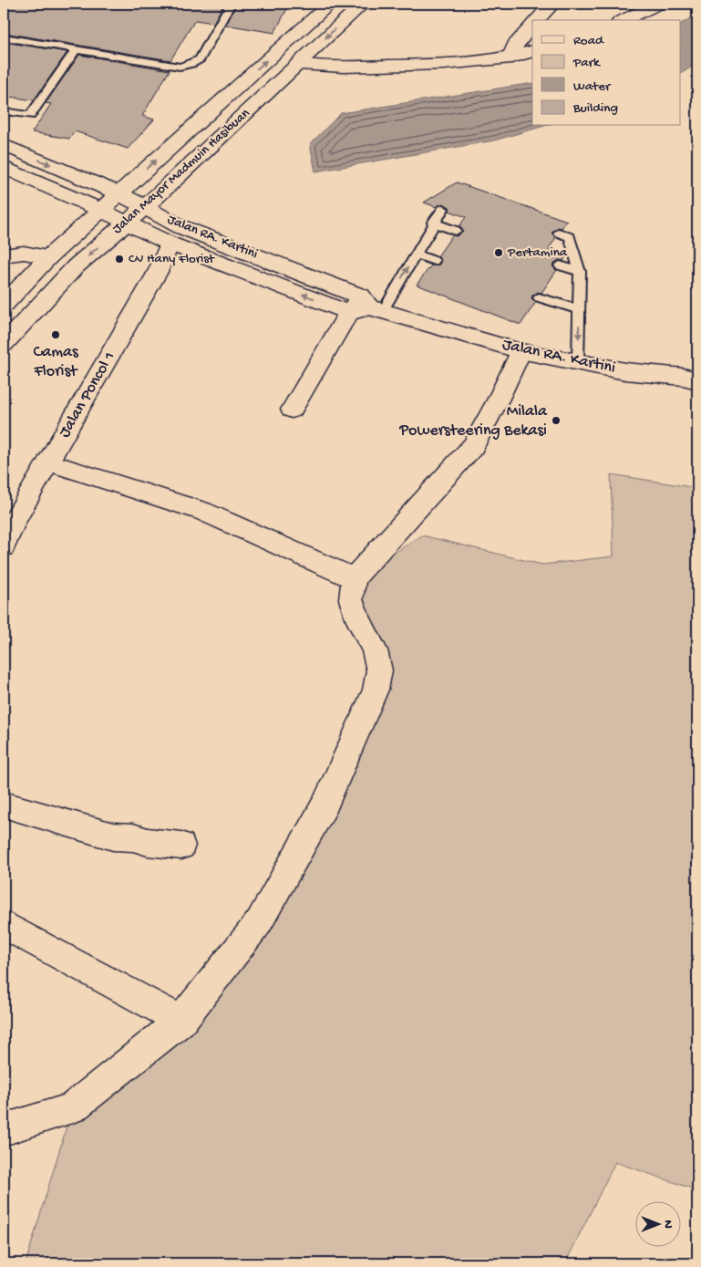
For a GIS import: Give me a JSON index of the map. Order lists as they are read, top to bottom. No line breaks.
{"streets":{"main road":["Jalan Mayor Madmuin Hasibuan","Jalan RA. Kartini","Jalan Poncol 1"]},"crossings":[["Jalan Mayor Madmuin Hasibuan","Jalan RA. Kartini"],["Jalan RA. Kartini","Jalan Poncol 1"]],"places":["Pertamina","CV Hany Florist","Camas Florist","Milala Powersteering Bekasi"],"legend":["Road","Park","Water","Building"],"north":"right"}
